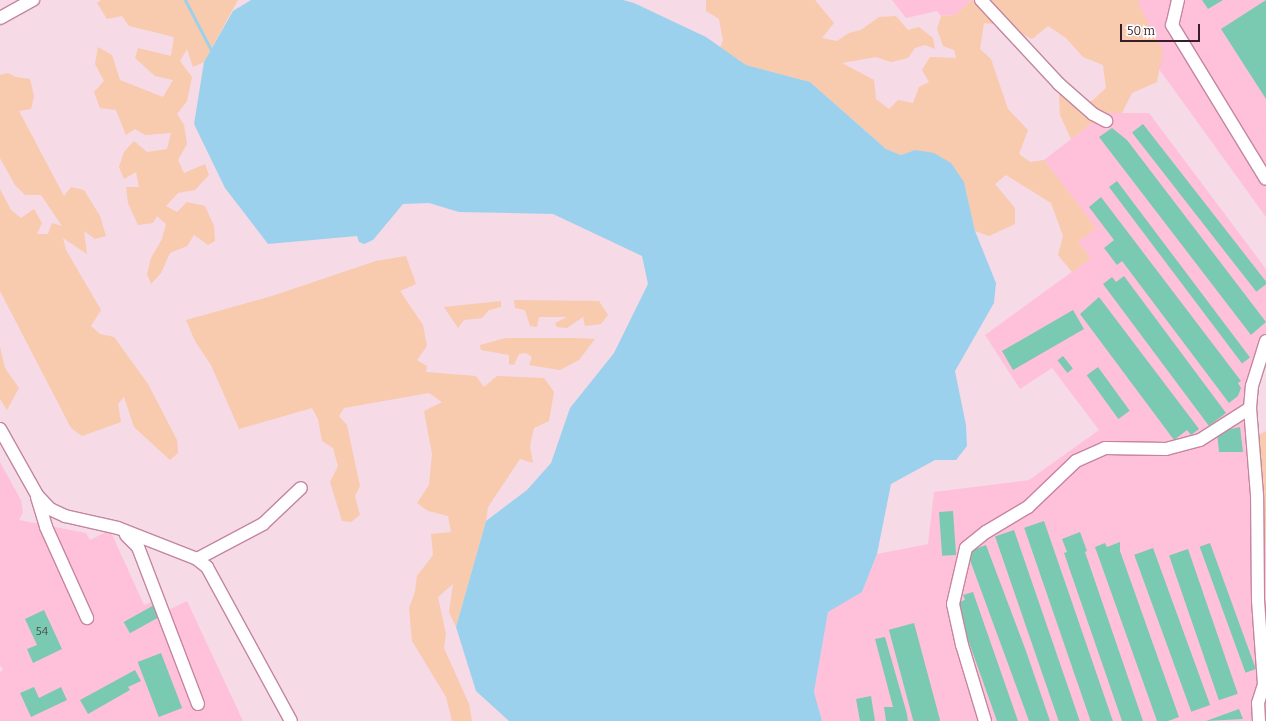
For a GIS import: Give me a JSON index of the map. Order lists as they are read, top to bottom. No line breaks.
{"house_numbers":["54"],"scale_bar":"50 m"}
